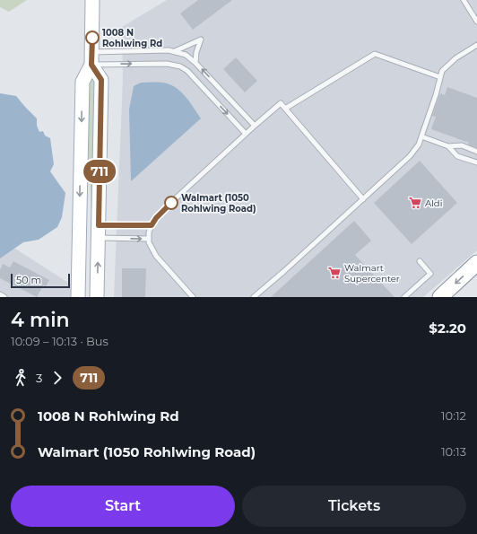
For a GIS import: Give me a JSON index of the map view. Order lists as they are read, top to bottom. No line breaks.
{"places":{"other":["1008 N Rohlwing Rd","Walmart (1050 Rohlwing Road)"],"supermarket":["Aldi","Walmart Supercenter"]},"lines":["bus line 711"],"scale_bar":"50 m","page":{"on_map":"711","scale":"50 m","heading":["4 min","10:09 – 10:13 · Bus","$2.20"],"legs":["3","711"],"list":[{"name":"1008 N Rohlwing Rd","value":"10:12"},{"name":"Walmart (1050 Rohlwing Road)","value":"10:13"}],"buttons":["Start","Tickets"]}}
